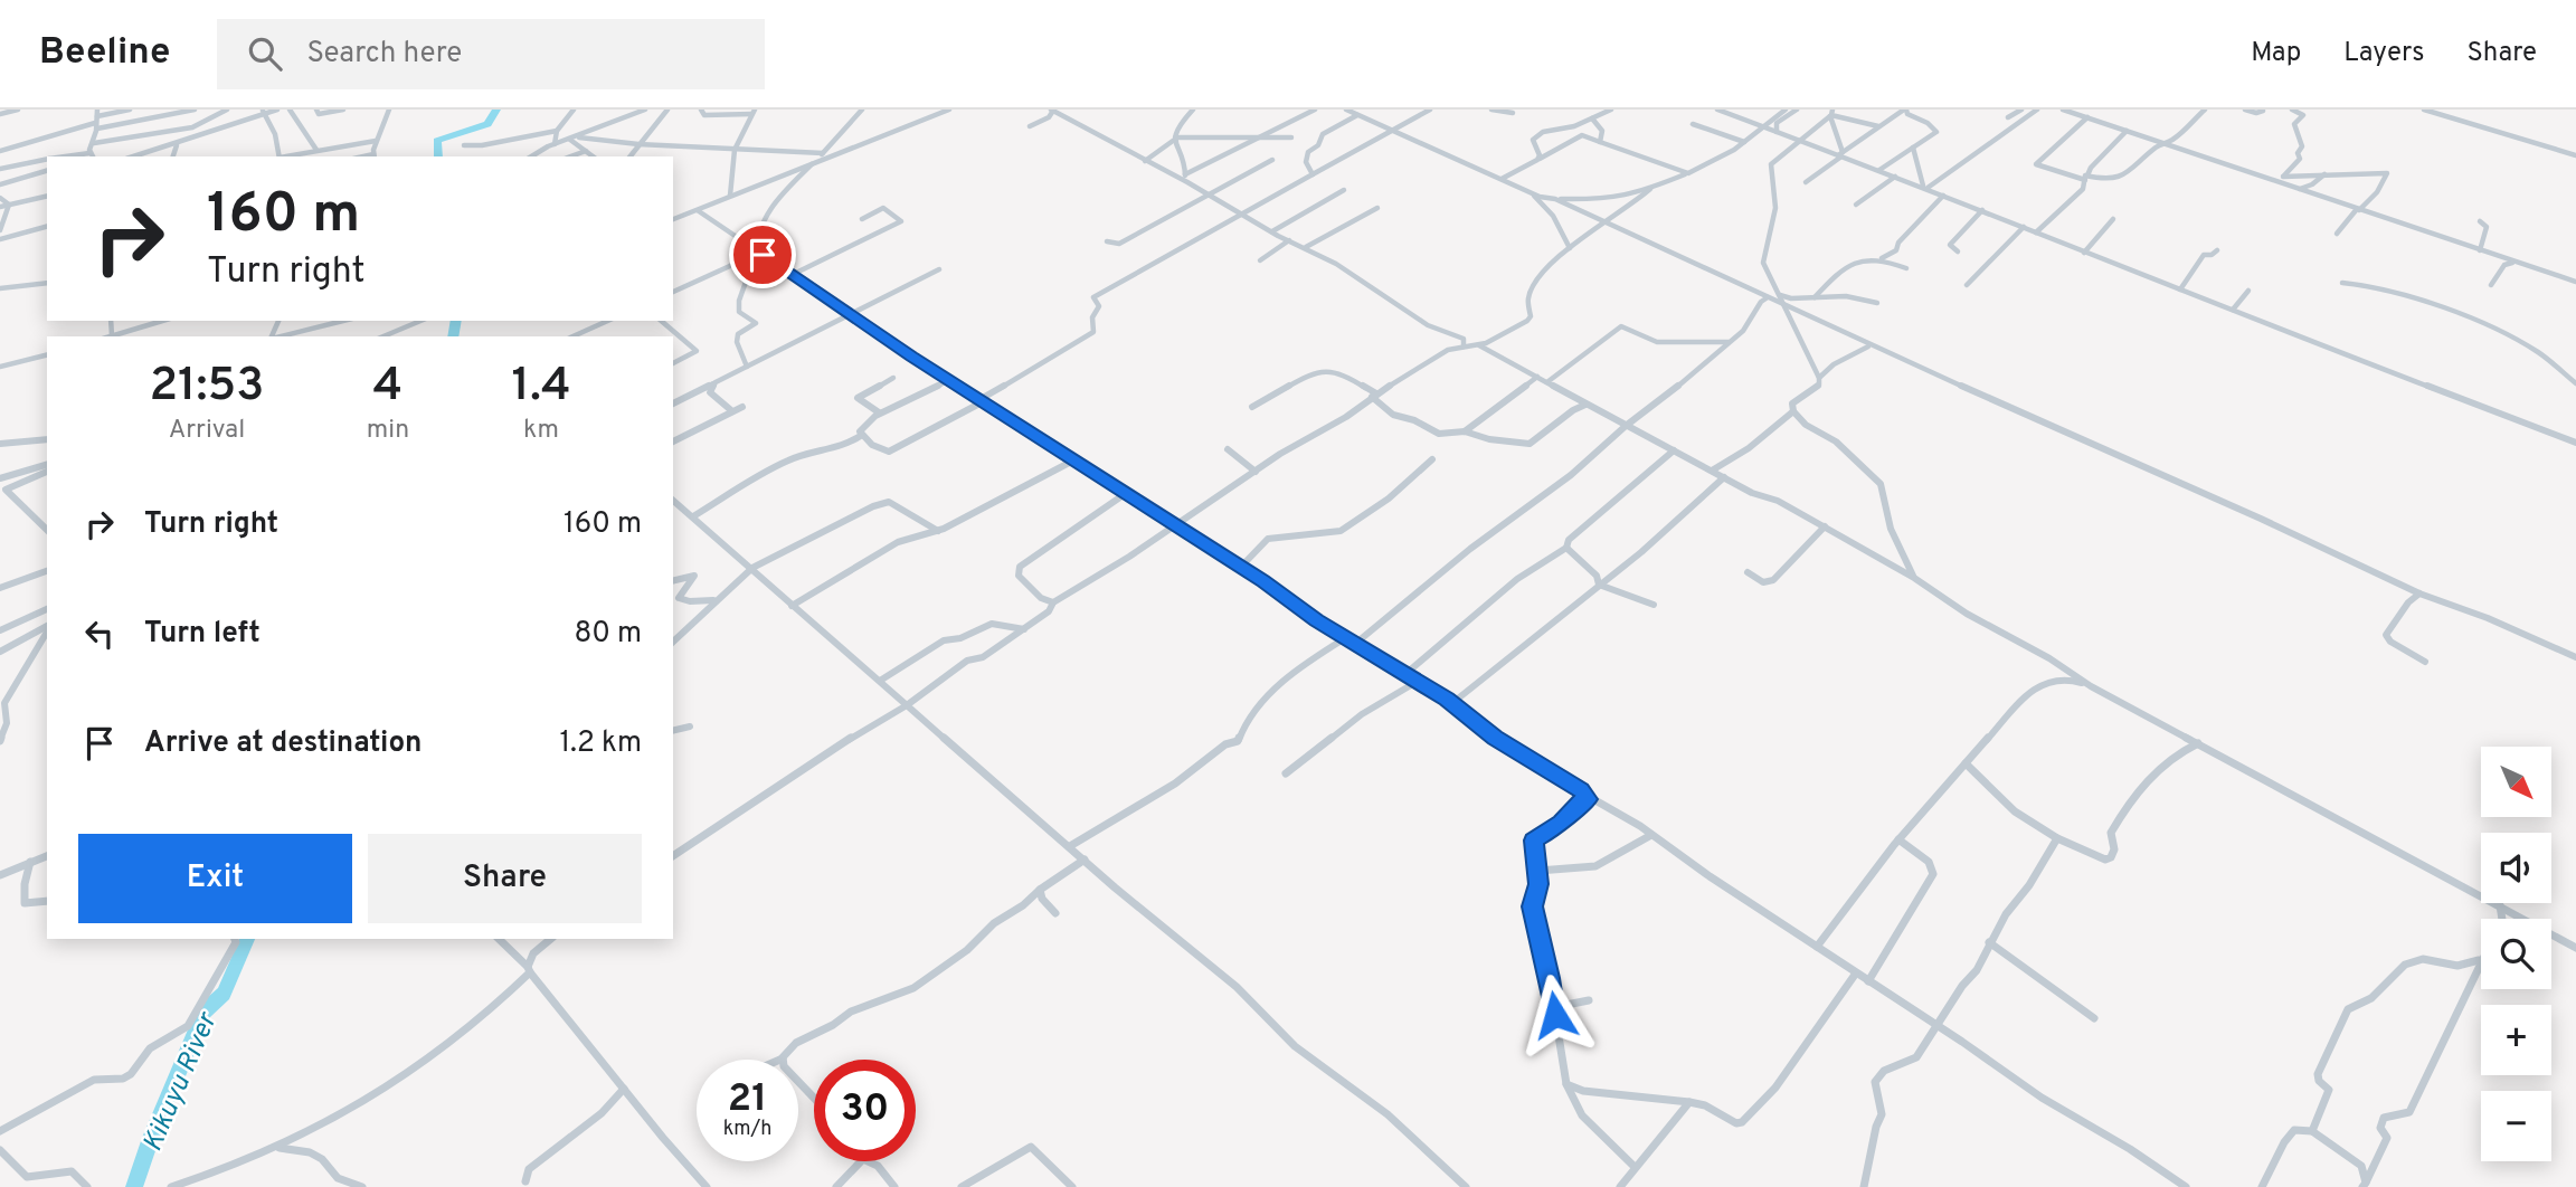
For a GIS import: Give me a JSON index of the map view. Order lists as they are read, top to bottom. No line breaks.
{"water":["Kikuyu River"],"north":"bottom right","page":{"header":"Beeline","search":"Search here","nav":["Map","Layers","Share"],"turn":["160 m","Turn right"],"eta":["21:53","Arrival","4","min","1.4","km"],"list":[{"name":"Turn right","value":"160 m"},{"name":"Turn left","value":"80 m"},{"name":"Arrive at destination","value":"1.2 km"}],"map_buttons":["+","−"],"buttons":["Exit","Share"],"speed":"21 km/h","limit":"30"}}
